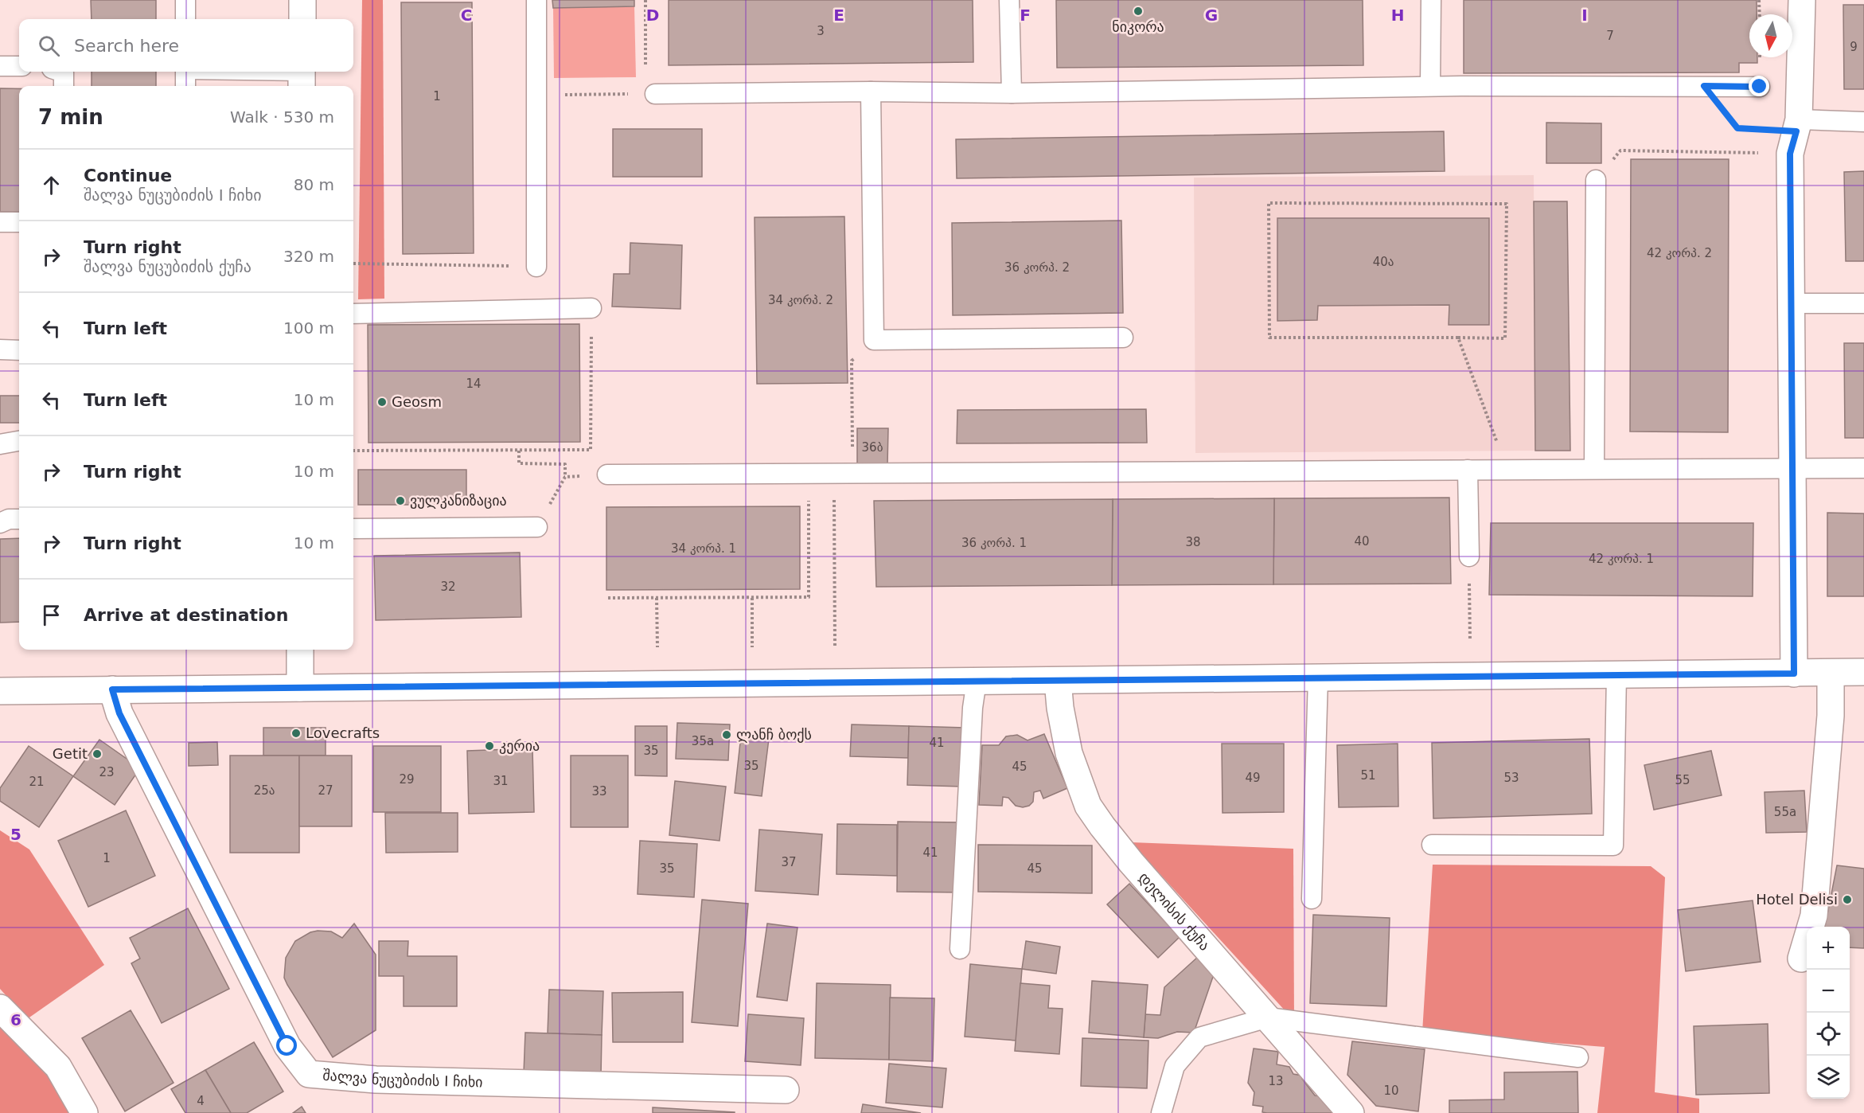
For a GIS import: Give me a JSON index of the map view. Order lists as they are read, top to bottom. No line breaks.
{"streets":{"street":["დელისის ქუჩა","შალვა ნუცუბიძის I ჩიხი"]},"places":["ნიკორა","Geosm","ვულკანიზაცია","Lovecrafts","ლანჩ ბოქს","კერია","Getit","Hotel Delisi"],"house_numbers":["3","7","9","1","42 კორპ. 2","40ა","36 კორპ. 2","34 კორპ. 2","14","36ბ","40","38","36 კორპ. 1","34 კორპ. 1","42 კორპ. 1","32","35a","41","35","35","45","23","51","49","53","29","55","31","21","25ა","27","33","55a","41","1","37","35","45","13","10","4"],"north":"bottom","page":{"search":"Search here","heading":["7 min","Walk · 530 m"],"list":[["Continue","შალვა ნუცუბიძის I ჩიხი","80 m"],["Turn right","შალვა ნუცუბიძის ქუჩა","320 m"],["Turn left","100 m"],["Turn left","10 m"],["Turn right","10 m"],["Turn right","10 m"],"Arrive at destination"],"map_buttons":["+","−"]},"grid":{"columns":["C","D","E","F","G","H","I"],"rows":["5","6"]}}
